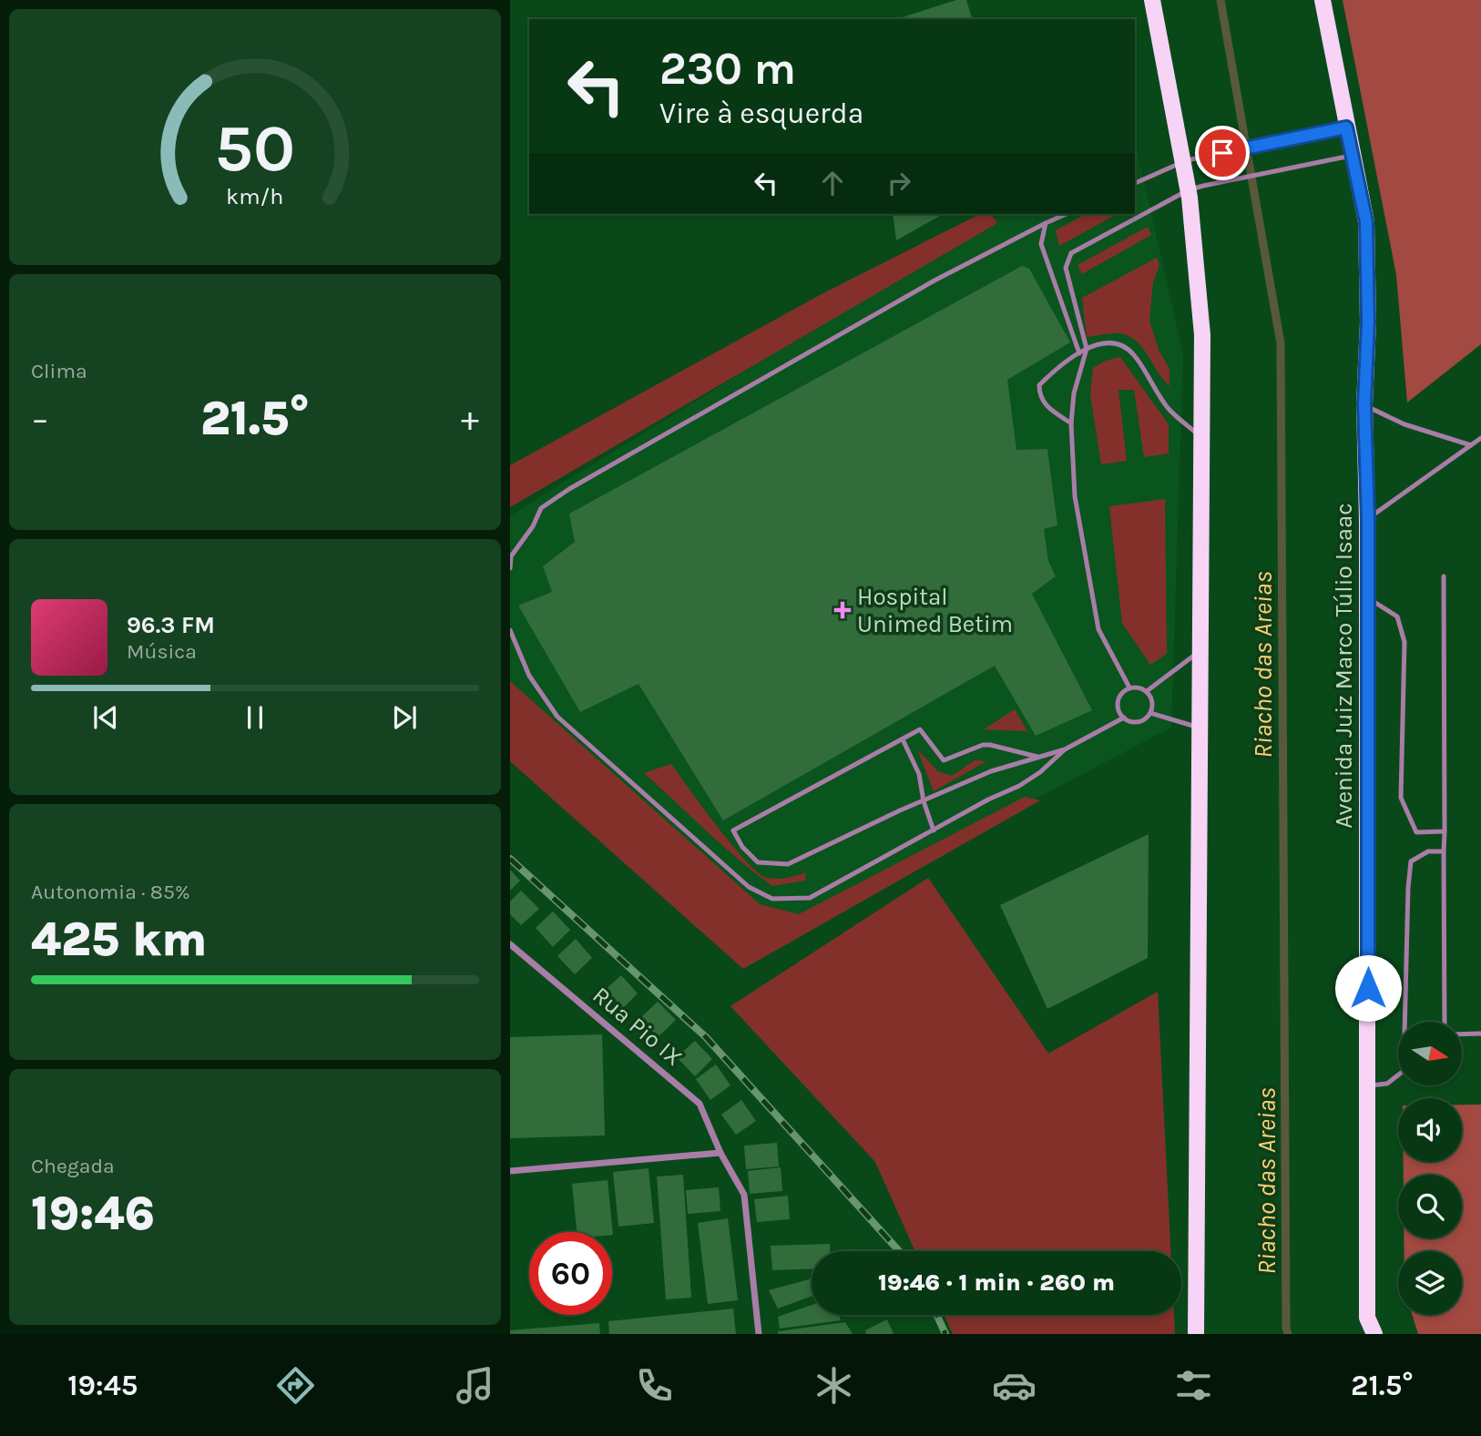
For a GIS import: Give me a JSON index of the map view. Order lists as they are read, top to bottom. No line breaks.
{"streets":{"main road":["Avenida Juiz Marco Túlio Isaac"],"street":["Rua Pio IX"]},"water":["Riacho das Areias"],"places":{"health":["Hospital Unimed Betim"]},"north":"right","page":{"turn":["230 m","Vire à esquerda"],"tile":["Clima",["Autonomia · 85%","425 km"],["Chegada","19:46"]],"heat":["−","21.5°","+"],"song":["96.3 FM","Música"],"limit":"60","trip":"19:46 · 1 min · 260 m","tabs":["19:45","21.5°"],"gauge":["50","km/h"]}}
